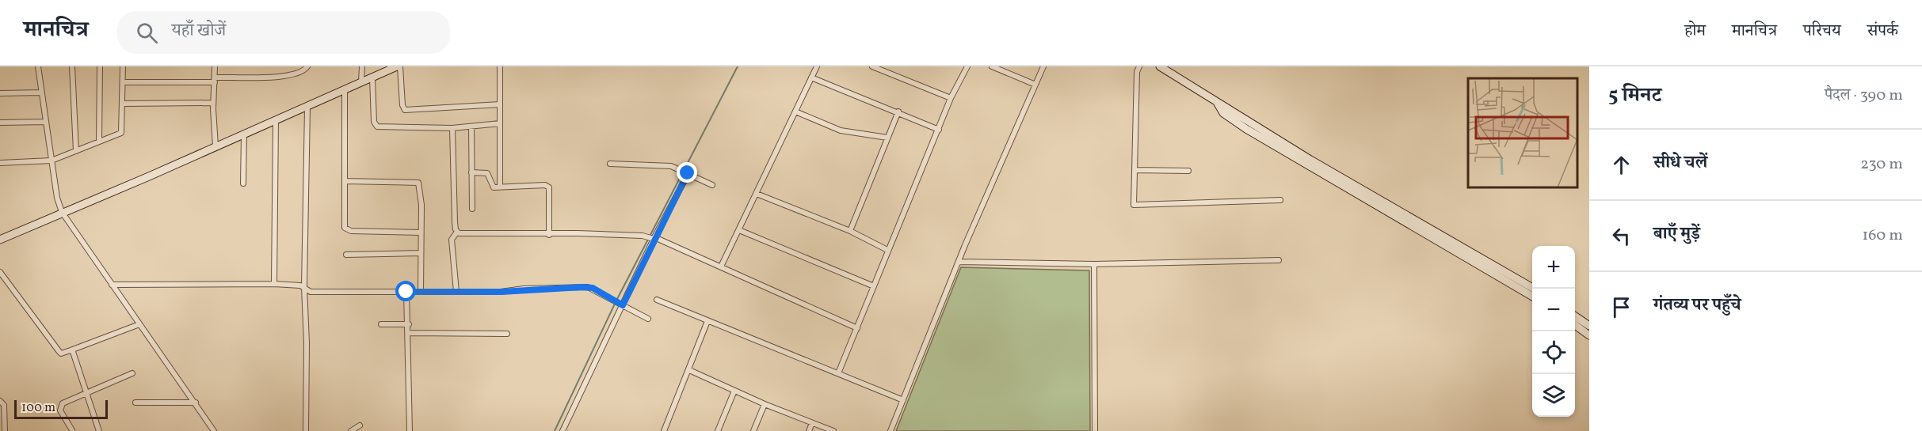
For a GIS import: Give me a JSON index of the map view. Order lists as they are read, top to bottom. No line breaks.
{"scale_bar":"100 m","page":{"header":"मानचित्र","search":"यहाँ खोजें","nav":["होम","मानचित्र","परिचय","संपर्क"],"heading":["5 मिनट","पैदल · 390 m"],"list":[["सीधे चलें","230 m"],["बाएँ मुड़ें","160 m"],"गंतव्य पर पहुँचे"],"map_buttons":["+","−"],"scale":"100 m"}}
